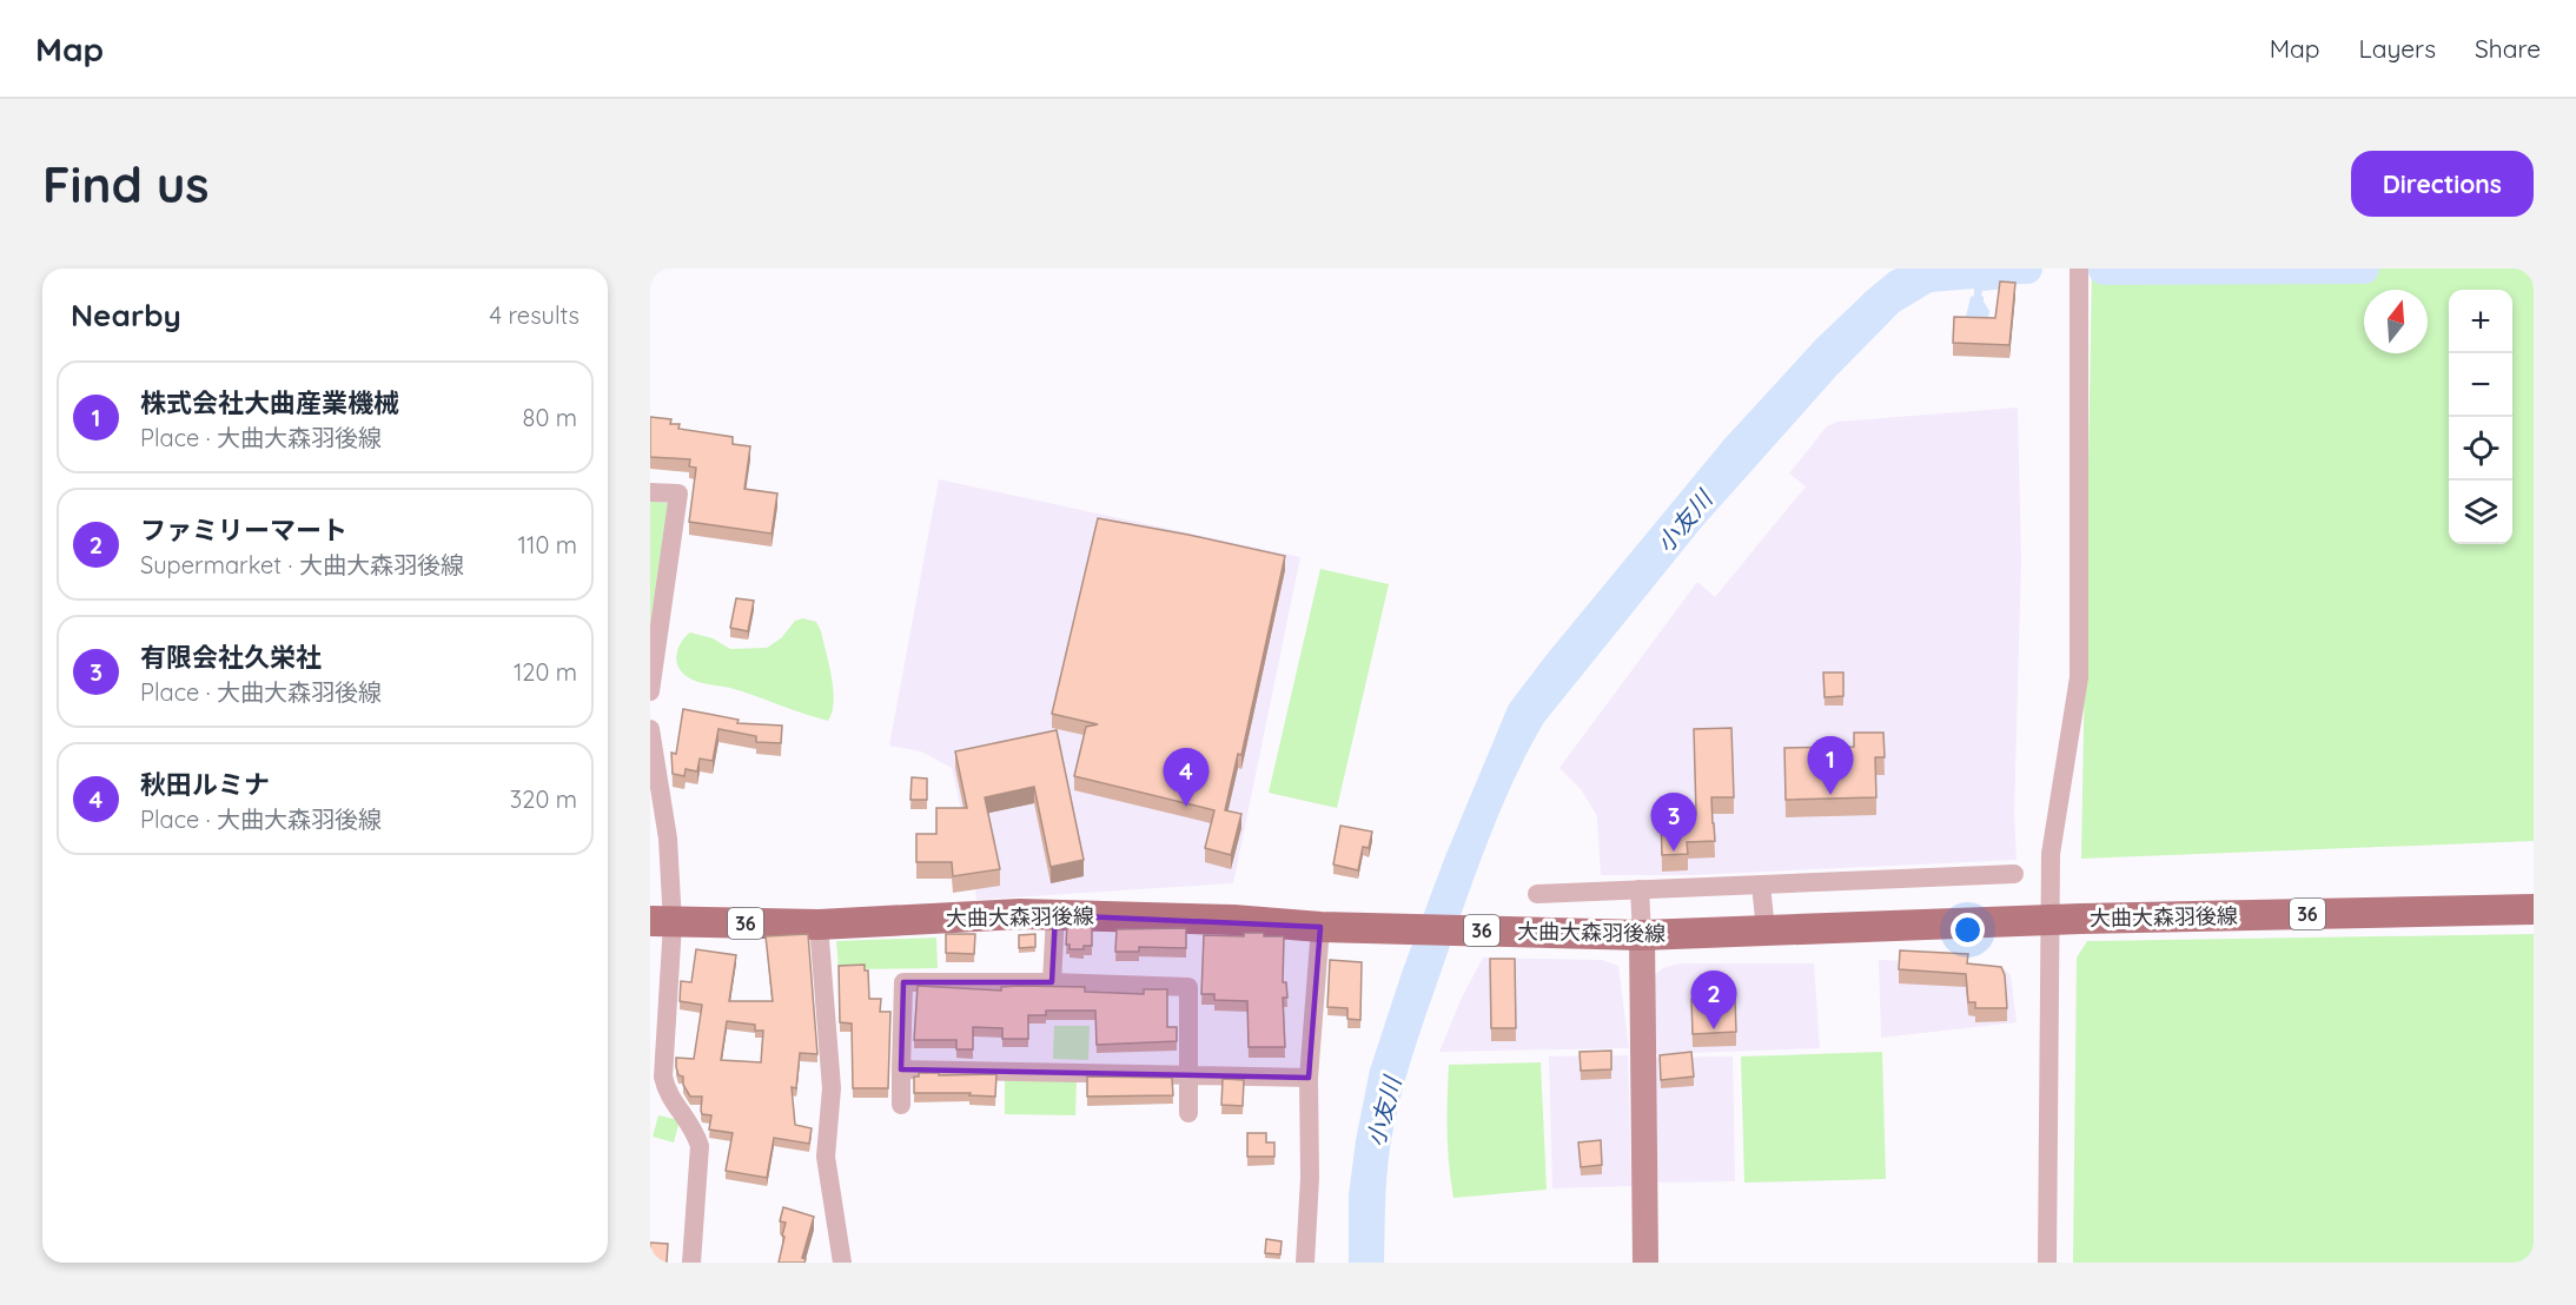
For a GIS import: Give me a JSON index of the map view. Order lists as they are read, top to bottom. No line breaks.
{"streets":{"main road":["36","大曲大森羽後線"]},"water":["小友川"],"north":"top","page":{"header":"Map","nav":["Map","Layers","Share"],"buttons":"Directions","title":"Find us","heading":["Nearby","4 results"],"map_buttons":["+","−"],"list":[{"mark":"1","name":"株式会社大曲産業機械","note":"Place · 大曲大森羽後線","value":"80 m"},{"mark":"2","name":"ファミリーマート","note":"Supermarket · 大曲大森羽後線","value":"110 m"},{"mark":"3","name":"有限会社久栄社","note":"Place · 大曲大森羽後線","value":"120 m"},{"mark":"4","name":"秋田ルミナ","note":"Place · 大曲大森羽後線","value":"320 m"}],"pins":["1","4","3","2"]}}
